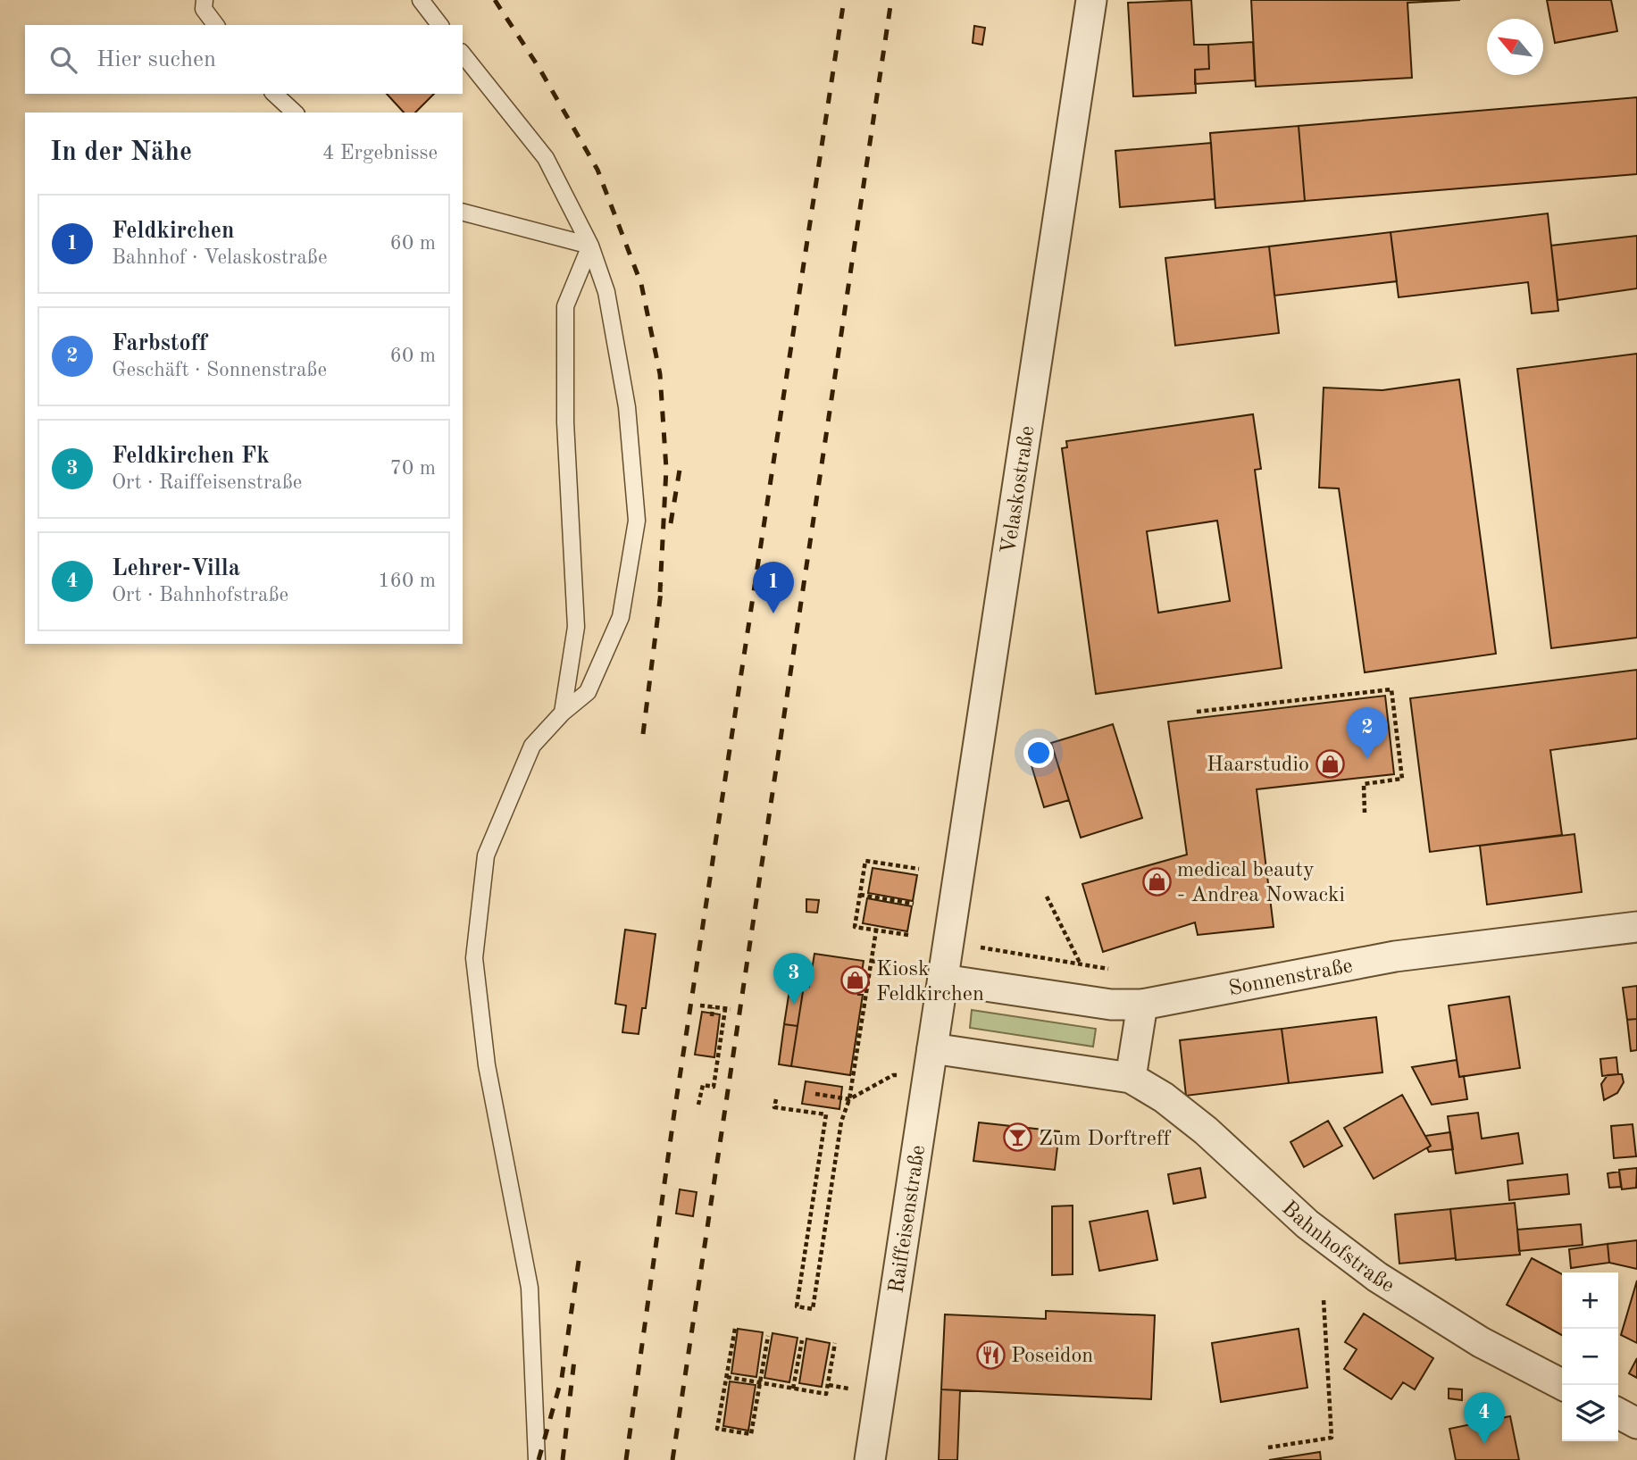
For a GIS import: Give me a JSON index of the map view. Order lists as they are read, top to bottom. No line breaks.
{"streets":{"street":["Velaskostraße","Sonnenstraße","Raiffeisenstraße","Bahnhofstraße"]},"crossings":[["Velaskostraße","Sonnenstraße"],["Velaskostraße","Raiffeisenstraße"],["Sonnenstraße","Raiffeisenstraße"],["Raiffeisenstraße","Bahnhofstraße"]],"places":{"shop":["Haarstudio","medical beauty - Andrea Nowacki","Kiosk Feldkirchen"],"bar":["Zum Dorftreff"],"restaurant":["Poseidon"]},"north":"top left","page":{"search":"Hier suchen","heading":["In der Nähe","4 Ergebnisse"],"list":[{"mark":"1","name":"Feldkirchen","note":"Bahnhof · Velaskostraße","value":"60 m"},{"mark":"2","name":"Farbstoff","note":"Geschäft · Sonnenstraße","value":"60 m"},{"mark":"3","name":"Feldkirchen Fk","note":"Ort · Raiffeisenstraße","value":"70 m"},{"mark":"4","name":"Lehrer-Villa","note":"Ort · Bahnhofstraße","value":"160 m"}],"pins":["1","2","3","4"],"map_buttons":["+","−"]}}
